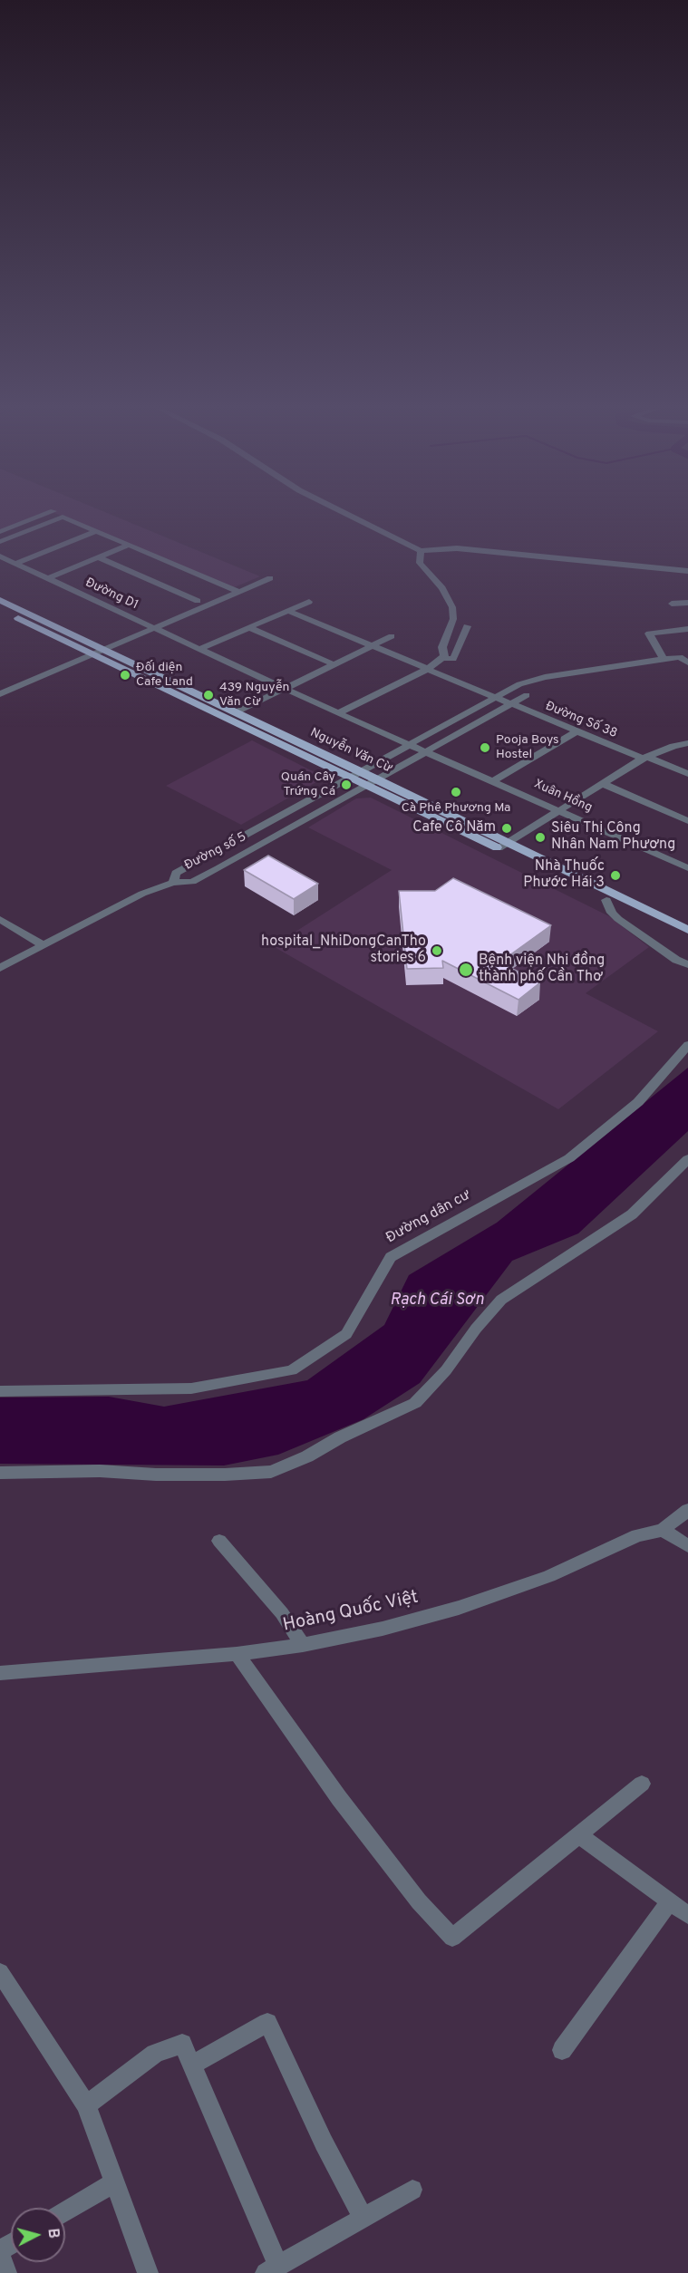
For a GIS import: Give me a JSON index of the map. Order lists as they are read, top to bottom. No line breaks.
{"streets":{"main road":["Nguyễn Văn Cừ"],"street":["Đường D1","Đường Số 38","Xuân Hồng","Đường số 5","Đường dân cư","Hoàng Quốc Việt"]},"crossings":[["Đường D1","Xuân Hồng"],["Đường Số 38","Đường số 5"],["Nguyễn Văn Cừ","Đường số 5"],["Xuân Hồng","Đường số 5"]],"water":["Rạch Cái Sơn"],"places":["Đối diện Cafe Land","439 Nguyễn Văn Cừ","Pooja Boys Hostel","Quán Cây Trứng Cá","Cà Phê Phương Ma","Cafe Cô Năm","Siêu Thị Công Nhân Nam Phương","Nhà Thuốc Phước Hái 3","hospital_NhiDongCanTho stories 6","Bệnh viện Nhi đồng thành phố Cần Thơ"],"north":"right"}
